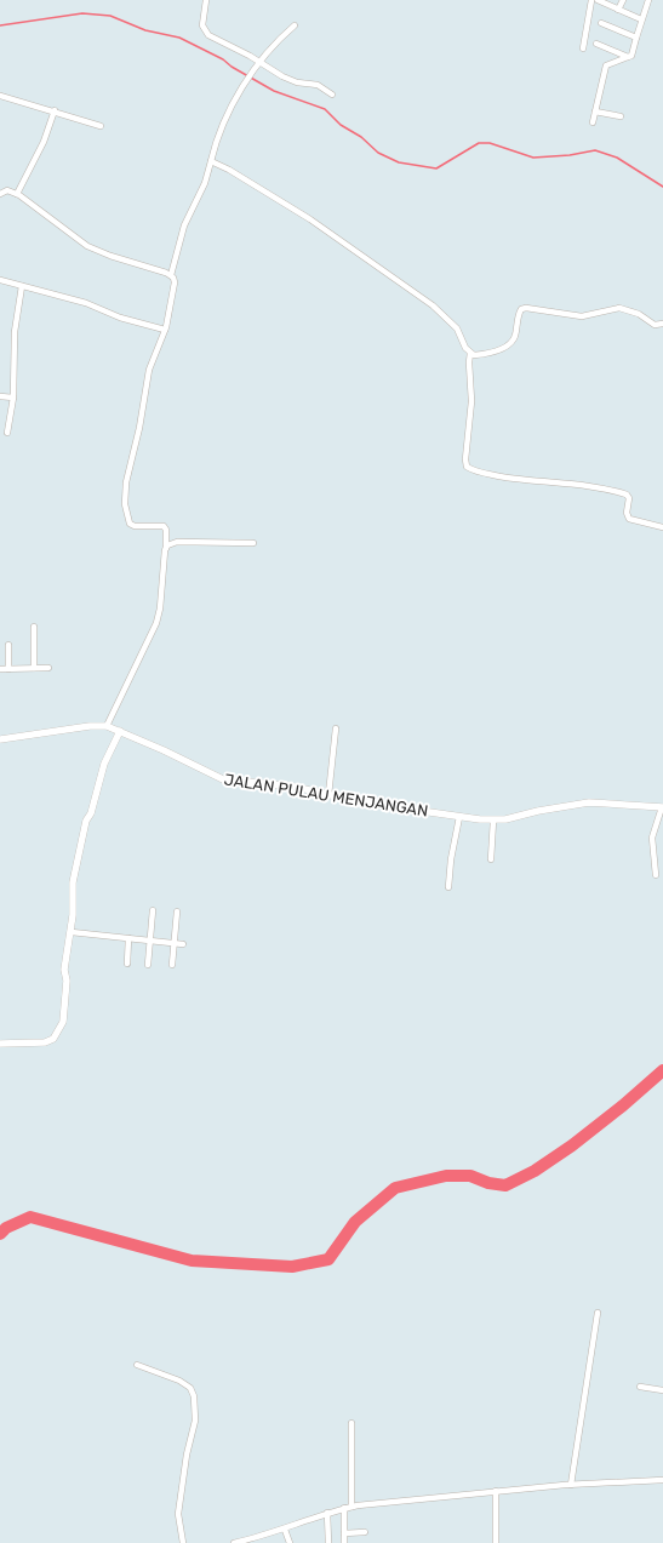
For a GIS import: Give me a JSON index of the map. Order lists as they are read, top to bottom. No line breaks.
{"streets":{"street":["JALAN PULAU MENJANGAN"]}}
